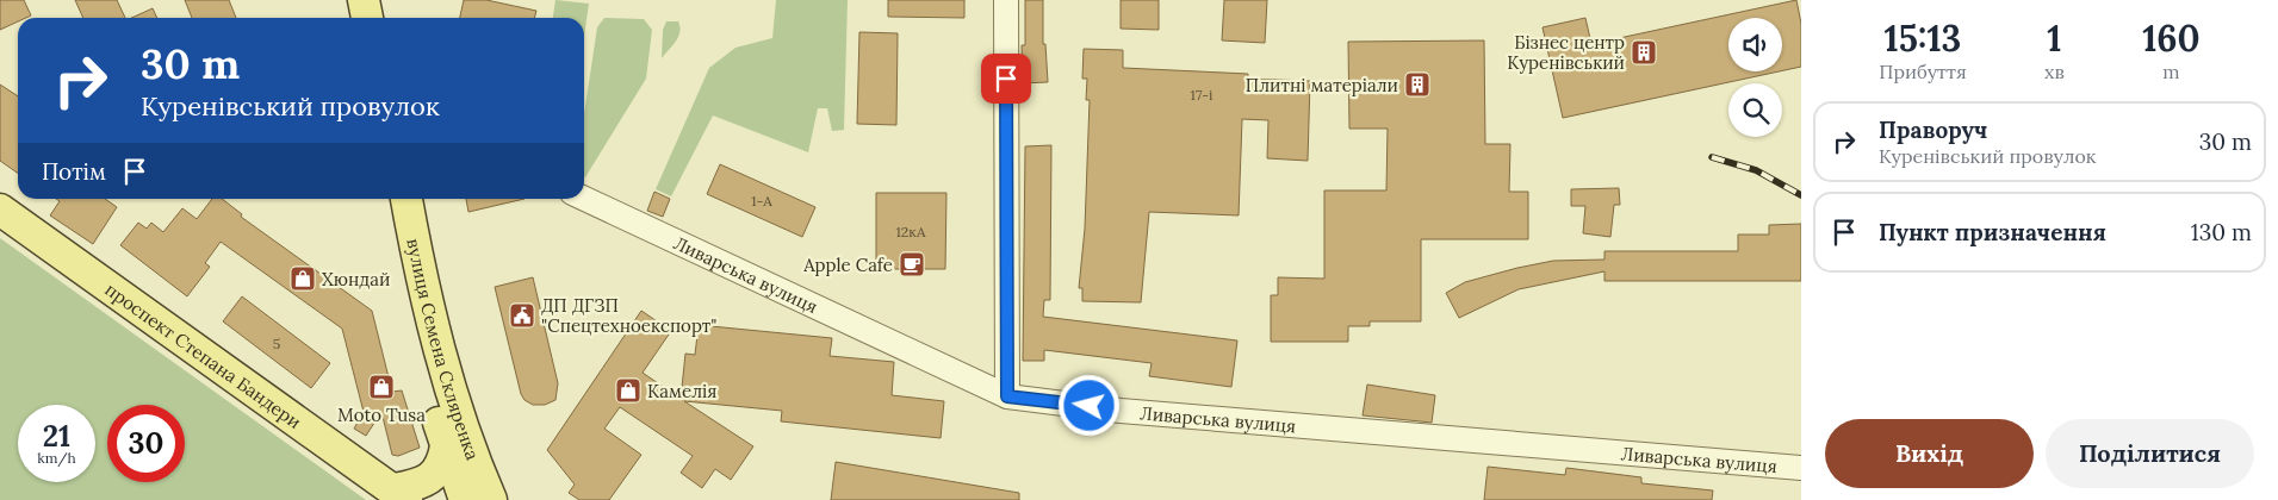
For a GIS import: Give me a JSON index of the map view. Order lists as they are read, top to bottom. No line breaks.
{"streets":{"main road":["вулиця Семена Скляренка","проспект Степана Бандери"],"street":["Ливарська вулиця"]},"places":{"building":["Бізнес центр Куренівський","Плитні матеріали"],"cafe":["Apple Cafe"],"shop":["Хюндай","Moto Tusa","Камелія"],"public building":["ДП ДГЗП \"Спецтехноекспорт\""]},"house_numbers":["17-і","1-А","12кА","5"],"page":{"eta":["15:13","Прибуття","1","хв","160","m"],"turn":["30 m","Куренівський провулок"],"list":[{"name":"Праворуч","note":"Куренівський провулок","value":"30 m"},{"name":"Пункт призначення","value":"130 m"}],"then":"Потім","speed":"21 km/h","limit":"30","buttons":["Вихід","Поділитися"]}}
